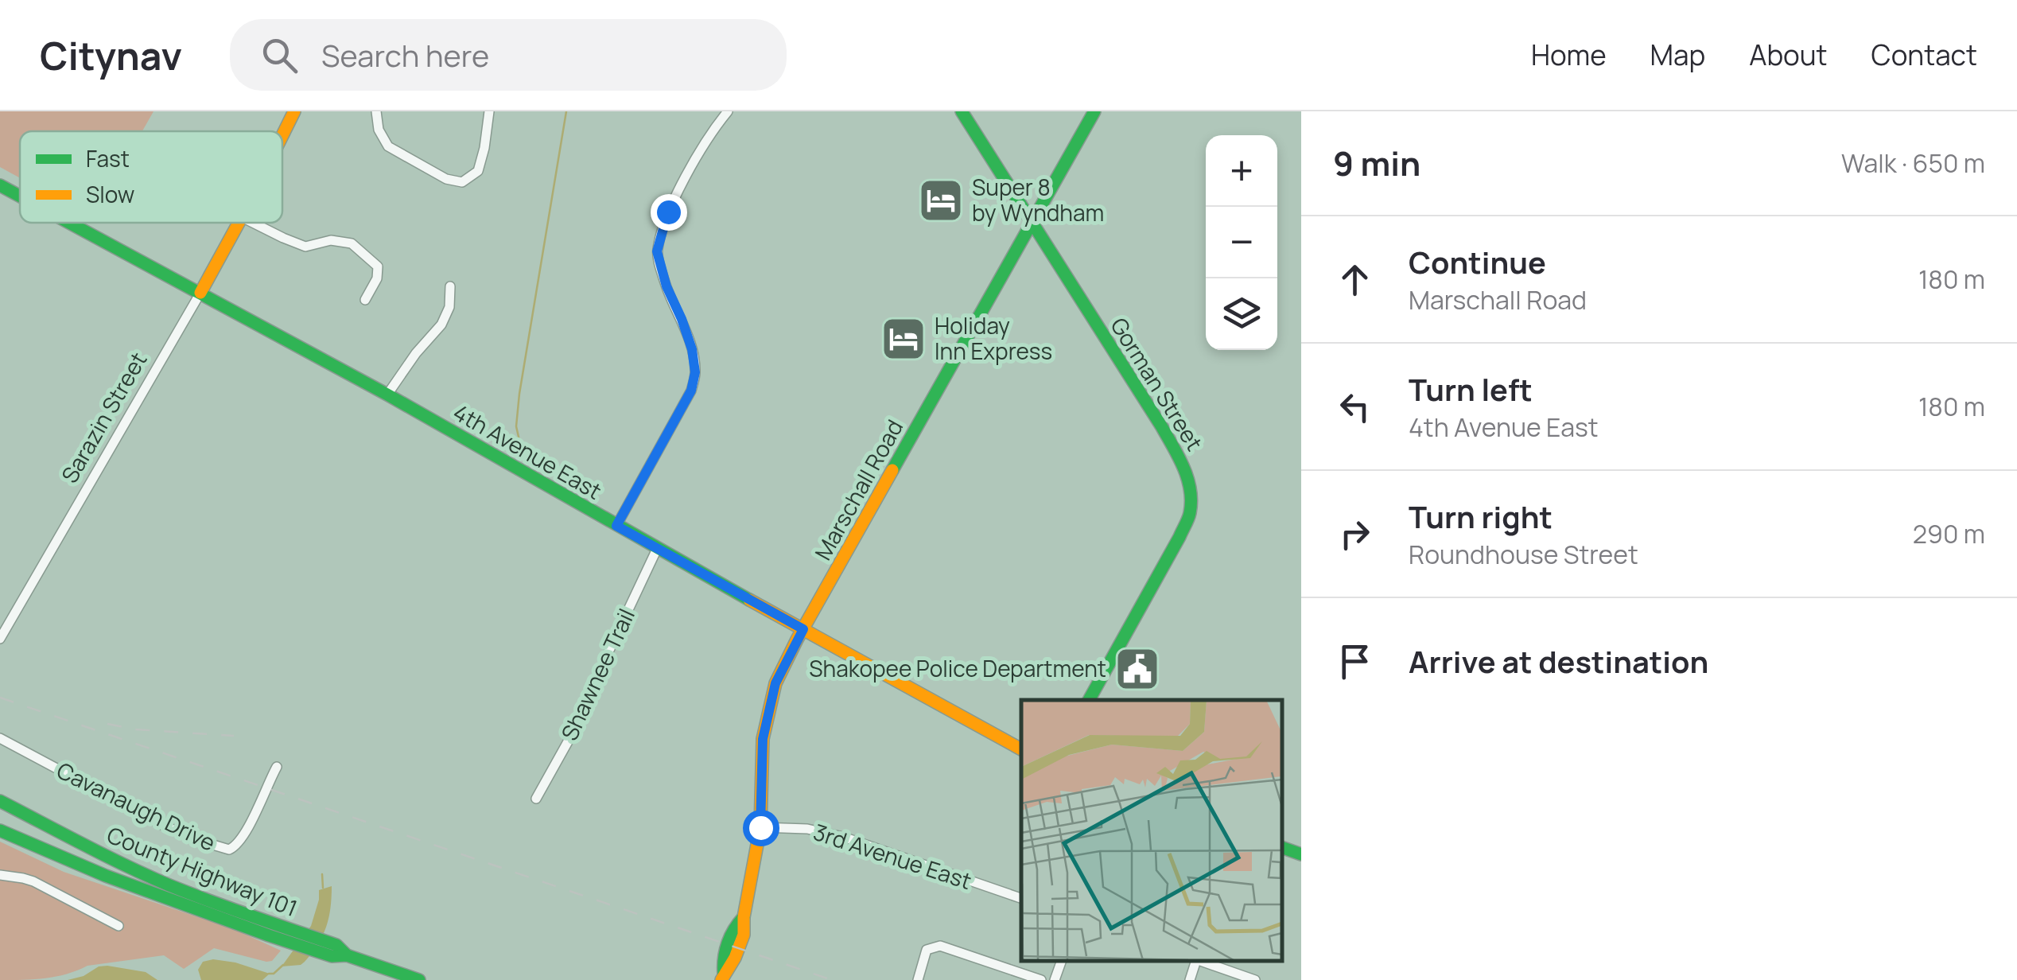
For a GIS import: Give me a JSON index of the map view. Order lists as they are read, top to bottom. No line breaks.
{"streets":{"street":["Gorman Street","Sarazin Street","4th Avenue East","Marschall Road","Shawnee Trail","Cavanaugh Drive","3rd Avenue East","County Highway 101"]},"crossings":[["Gorman Street","Marschall Road"],["Sarazin Street","4th Avenue East"],["4th Avenue East","Marschall Road"],["4th Avenue East","Shawnee Trail"],["Marschall Road","3rd Avenue East"]],"places":{"hotel":["Super 8 by Wyndham","Holiday Inn Express"],"public building":["Shakopee Police Department"]},"legend":["Fast","Slow"],"page":{"header":"Citynav","search":"Search here","nav":["Home","Map","About","Contact"],"heading":["9 min","Walk · 650 m"],"map_buttons":["+","−"],"list":[["Continue","Marschall Road","180 m"],["Turn left","4th Avenue East","180 m"],["Turn right","Roundhouse Street","290 m"],"Arrive at destination"]}}
